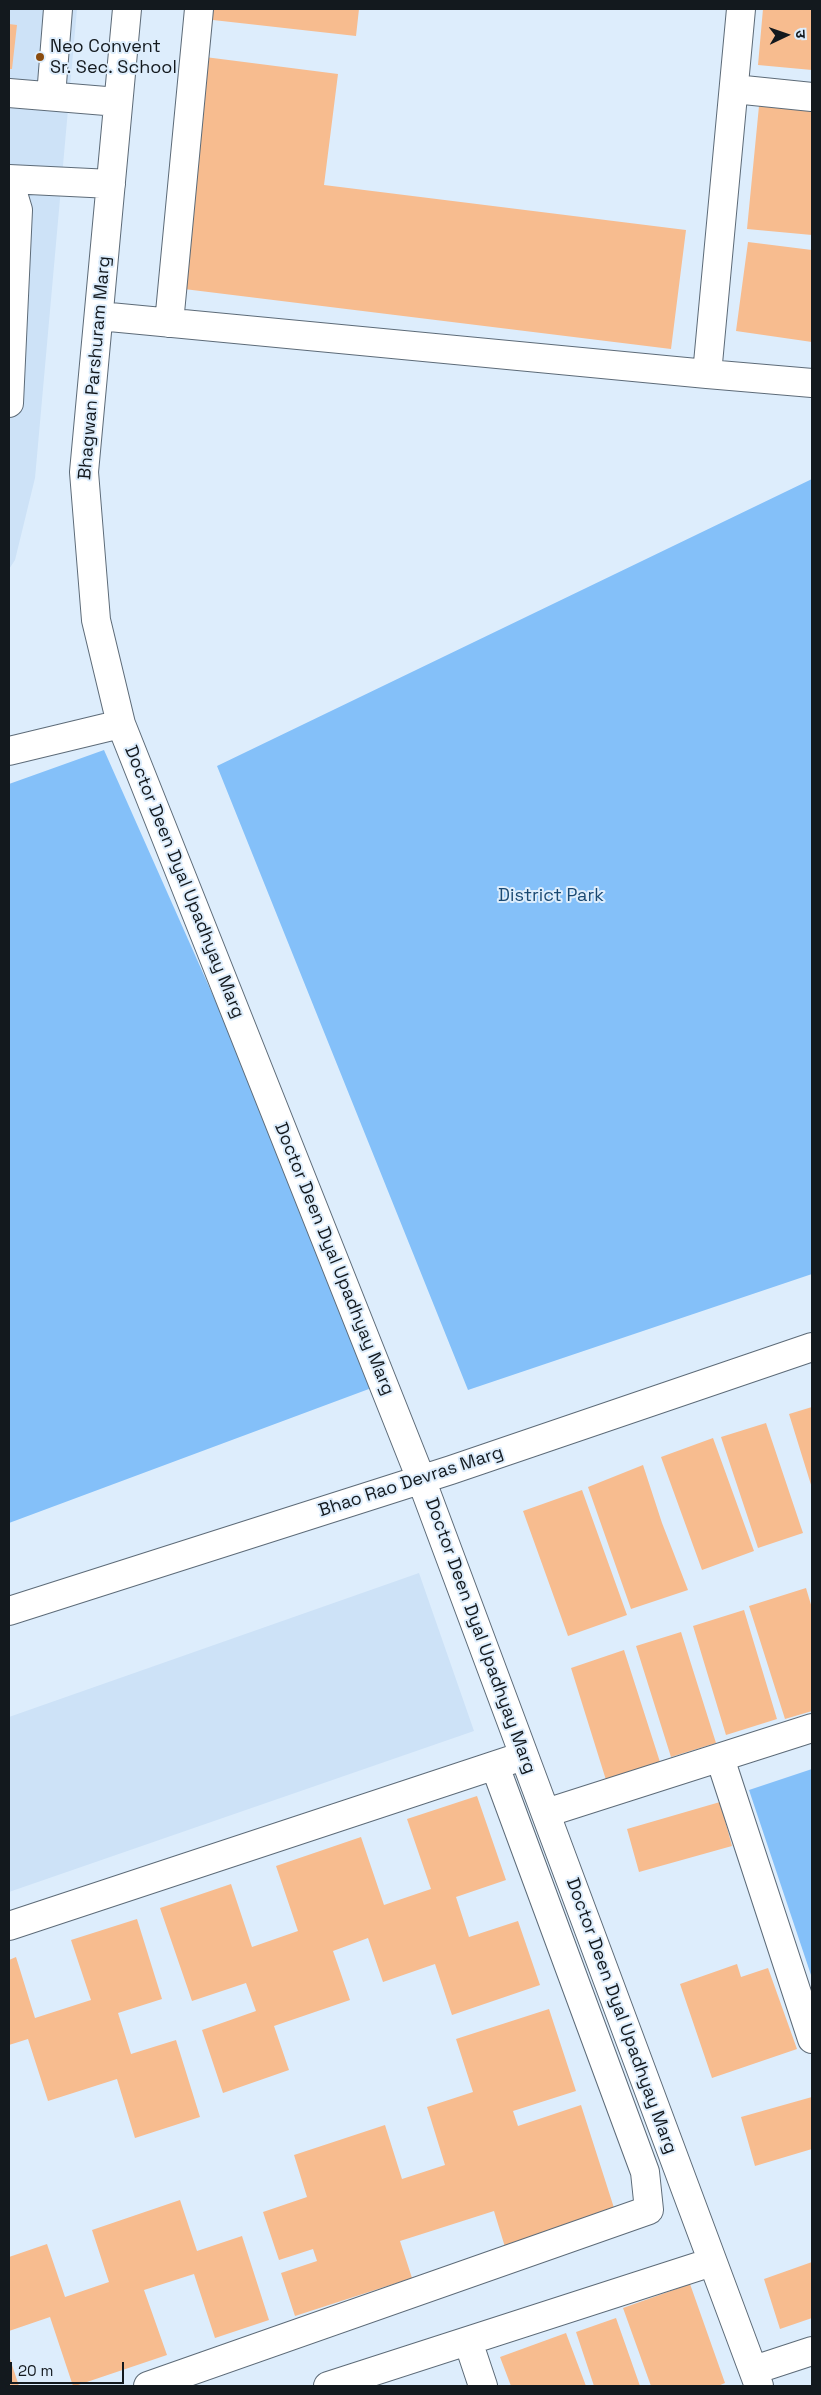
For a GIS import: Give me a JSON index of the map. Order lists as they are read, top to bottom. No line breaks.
{"streets":{"street":["Bhagwan Parshuram Marg","Doctor Deen Dyal Upadhyay Marg","Bhao Rao Devras Marg"]},"crossings":[["Bhagwan Parshuram Marg","Doctor Deen Dyal Upadhyay Marg"],["Doctor Deen Dyal Upadhyay Marg","Bhao Rao Devras Marg"]],"parks":["District Park"],"places":["Neo Convent Sr. Sec. School"],"scale_bar":"20 m","north":"right"}
